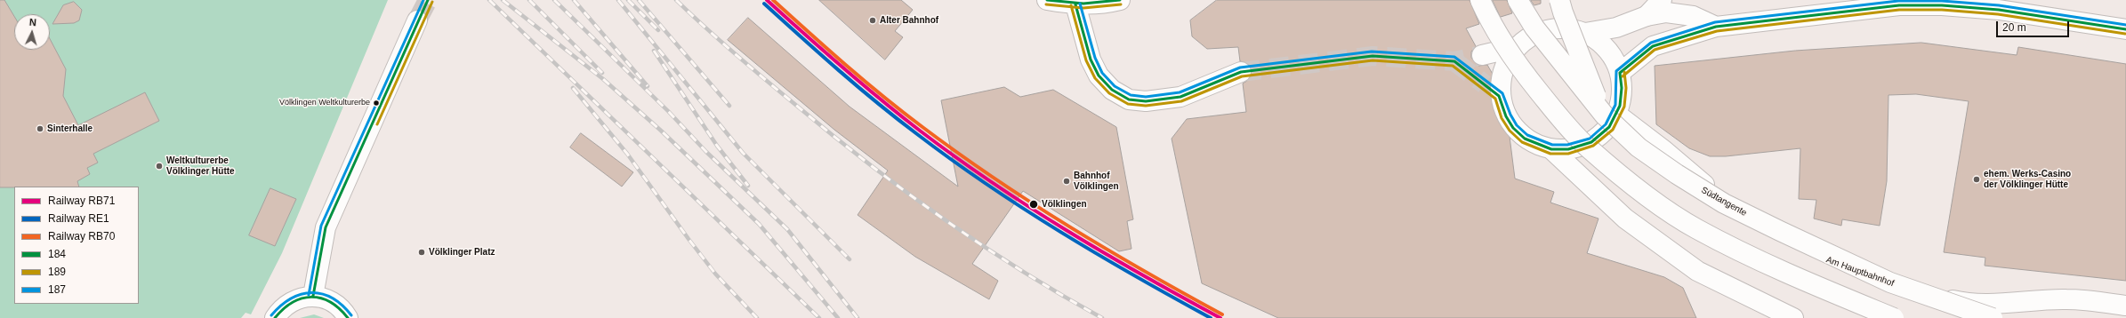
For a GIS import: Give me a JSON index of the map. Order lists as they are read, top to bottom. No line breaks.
{"streets":{"main road":["Südtangente","Am Hauptbahnhof"]},"crossings":[["Südtangente","Am Hauptbahnhof"]],"places":["Alter Bahnhof","Völklingen Weltkulturerbe","Sinterhalle","Weltkulturerbe Völklinger Hütte","ehem. Werks-Casino der Völklinger Hütte","Bahnhof Völklingen","Völklingen","Völklinger Platz"],"lines":["rail line RB71","rail line RB70","transit line 184","transit line 187","transit line 189","rail line RE1"],"legend":["Railway RB71","Railway RE1","Railway RB70","184","189","187"],"scale_bar":"20 m","north":"top"}
